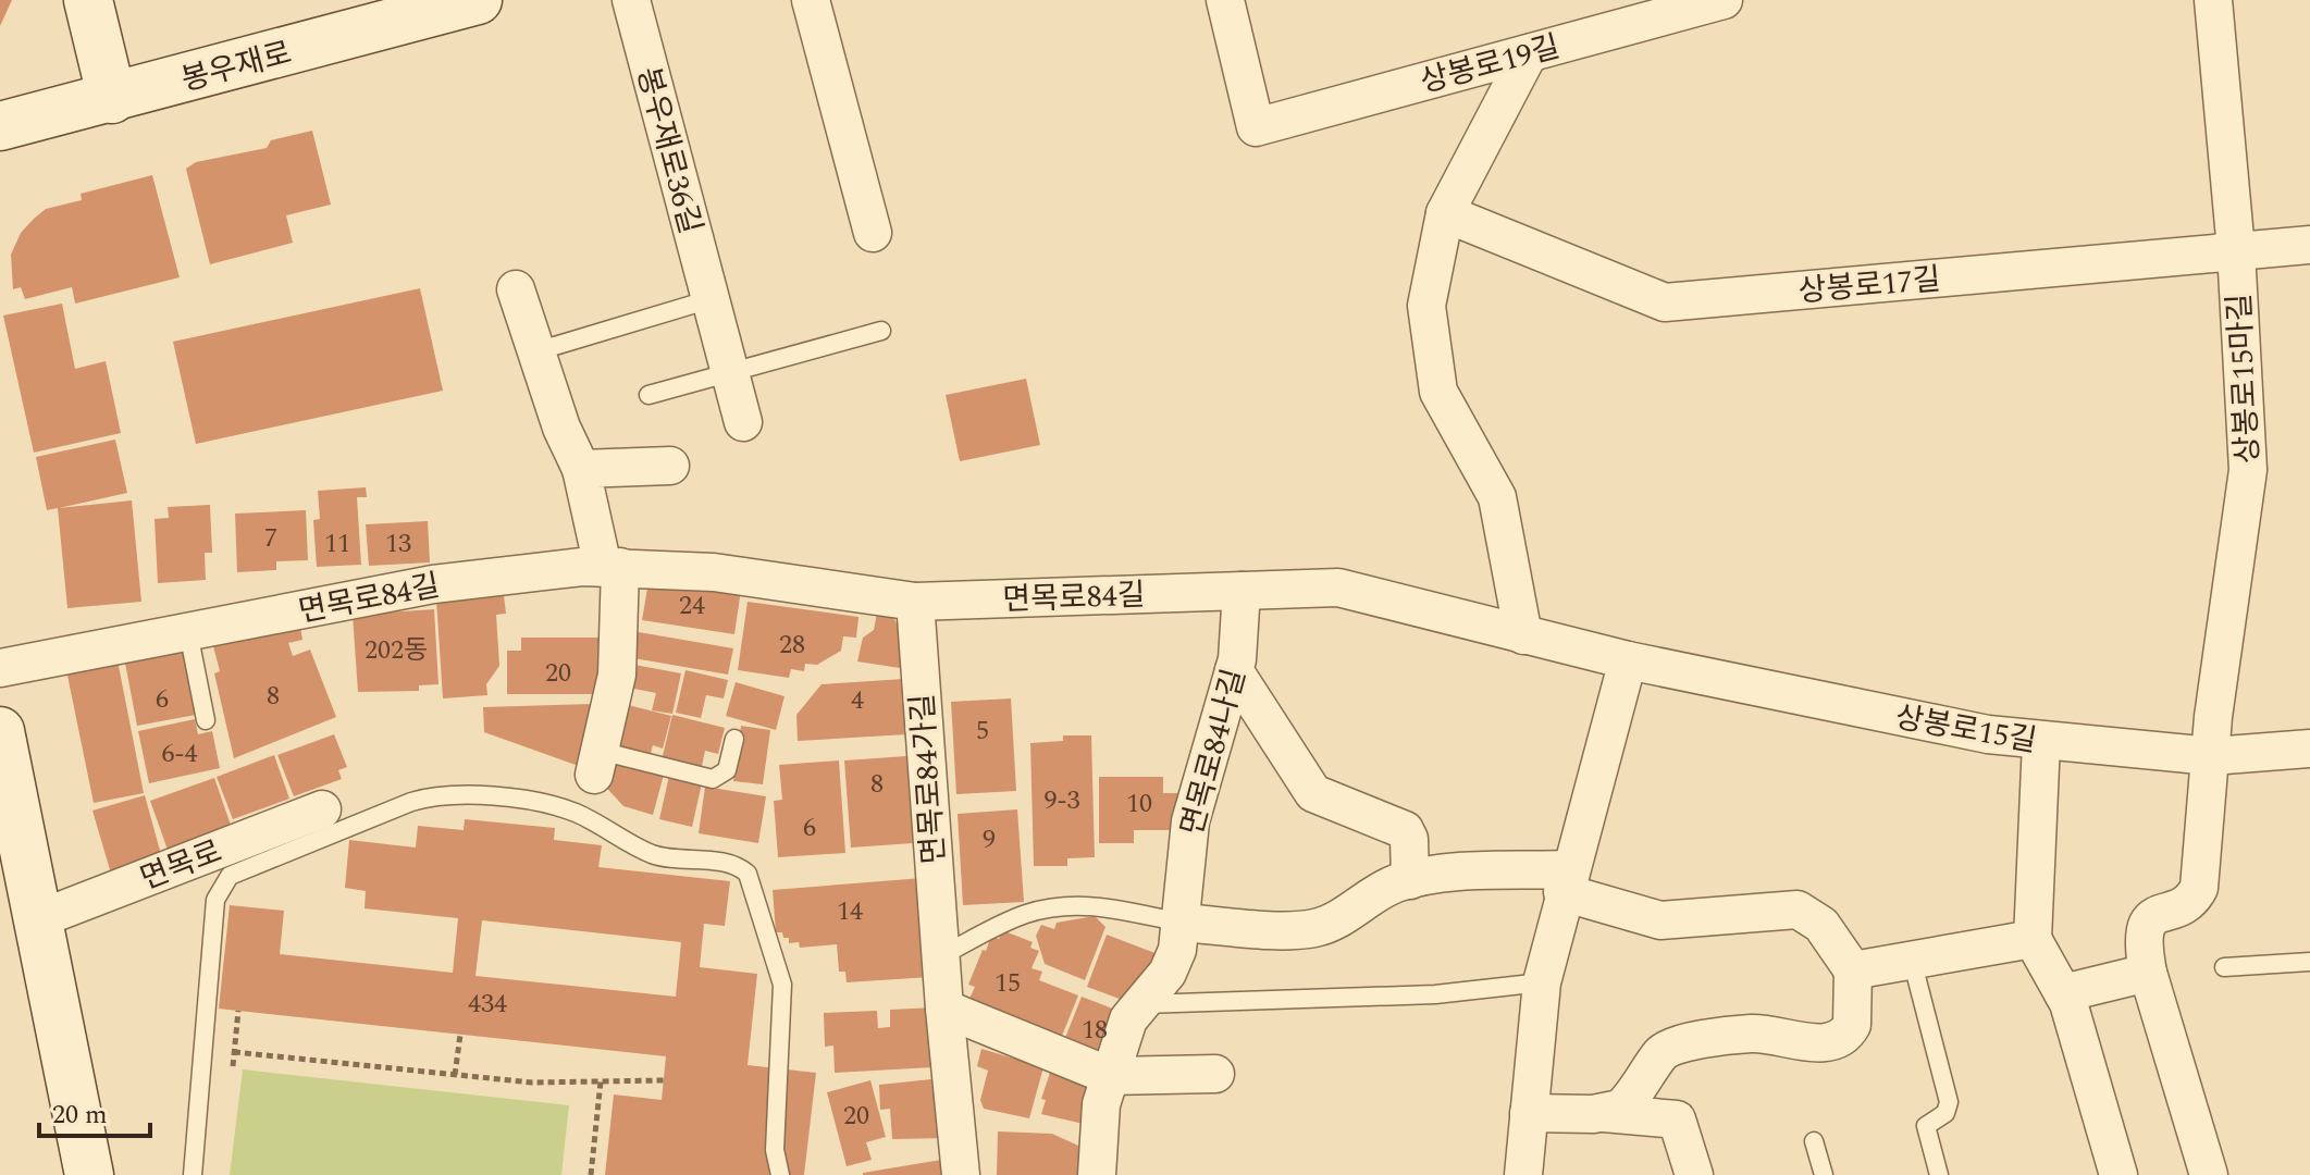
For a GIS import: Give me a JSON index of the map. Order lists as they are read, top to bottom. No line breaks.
{"streets":{"street":["상봉로19길","봉우재로","봉우재로36길","상봉로17길","상봉로15마길","면목로84길","상봉로15길","면목로84나길","면목로84가길","면목로"]},"crossings":[["상봉로17길","상봉로15마길"],["상봉로15마길","상봉로15길"],["면목로84길","상봉로15길"],["면목로84길","면목로84나길"],["면목로84길","면목로84가길"]],"house_numbers":["7","11","13","24","28","202동","20","8","6","4","5","6-4","8","9-3","10","6","9","14","15","434","18","20"],"scale_bar":"20 m"}
